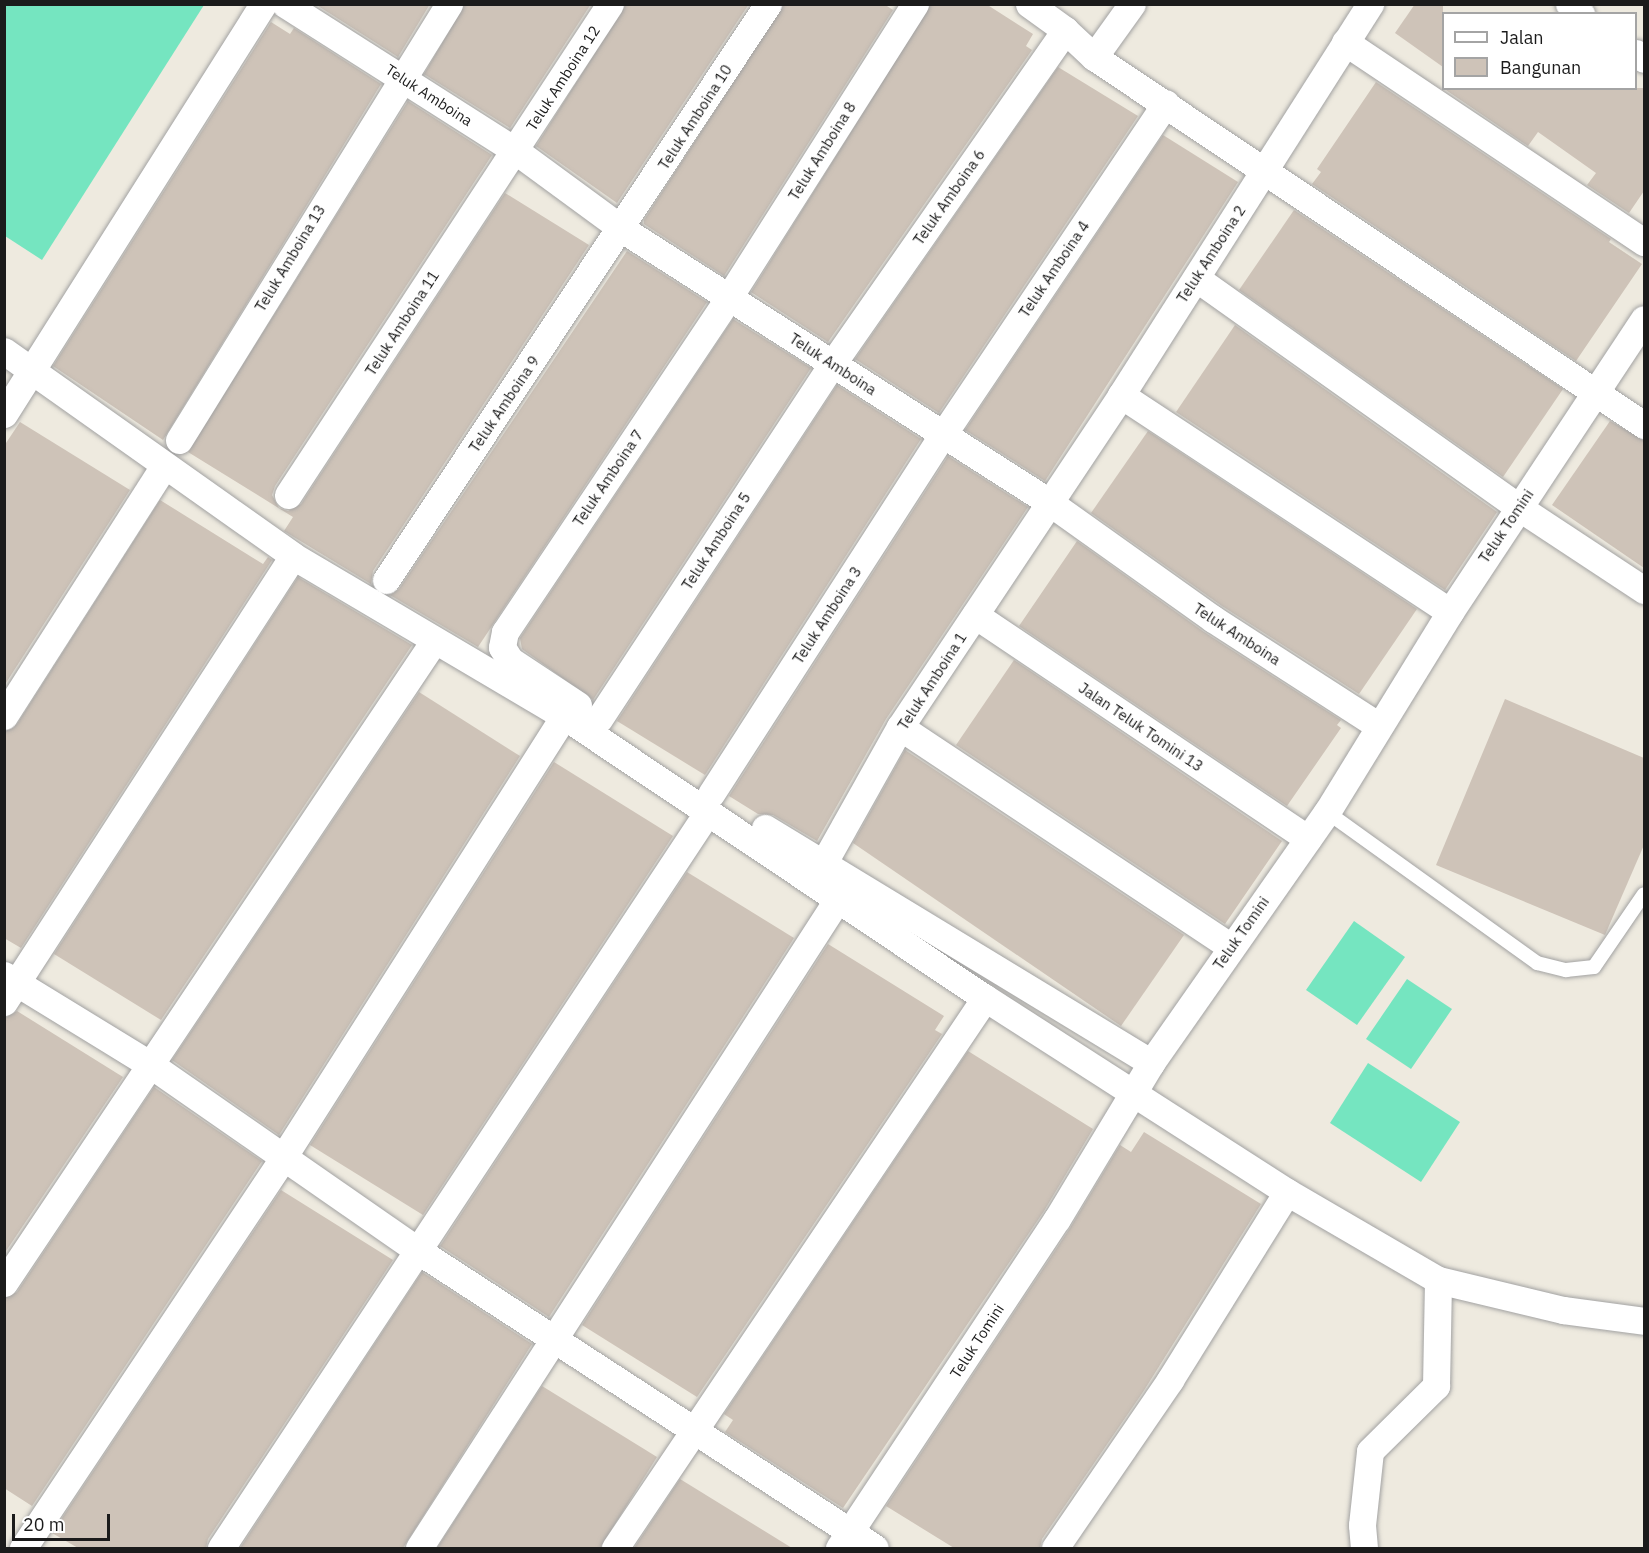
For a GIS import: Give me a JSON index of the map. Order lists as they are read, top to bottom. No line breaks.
{"streets":{"street":["Teluk Amboina 12","Teluk Amboina","Teluk Amboina 10","Teluk Amboina 8","Teluk Amboina 6","Teluk Amboina 2","Teluk Amboina 13","Teluk Amboina 4","Teluk Amboina 11","Teluk Amboina 9","Teluk Amboina 7","Teluk Tomini","Teluk Amboina 5","Teluk Amboina 3","Teluk Amboina 1","Jalan Teluk Tomini 13"]},"crossings":[["Teluk Amboina 12","Teluk Amboina"],["Teluk Amboina 12","Teluk Amboina 11"],["Teluk Amboina","Teluk Amboina 10"],["Teluk Amboina","Teluk Amboina 8"],["Teluk Amboina","Teluk Amboina 6"],["Teluk Amboina","Teluk Amboina 2"],["Teluk Amboina","Teluk Amboina 13"],["Teluk Amboina","Teluk Amboina 4"],["Teluk Amboina","Teluk Amboina 11"],["Teluk Amboina","Teluk Amboina 9"],["Teluk Amboina","Teluk Amboina 7"],["Teluk Amboina","Teluk Tomini"],["Teluk Amboina","Teluk Amboina 5"],["Teluk Amboina","Teluk Amboina 3"],["Teluk Amboina","Teluk Amboina 1"],["Teluk Amboina 10","Teluk Amboina 9"],["Teluk Amboina 8","Teluk Amboina 7"],["Teluk Amboina 6","Teluk Amboina 5"],["Teluk Amboina 2","Teluk Amboina 1"],["Teluk Amboina 4","Teluk Amboina 3"],["Teluk Amboina 7","Teluk Amboina 5"],["Teluk Tomini","Jalan Teluk Tomini 13"],["Teluk Amboina 1","Jalan Teluk Tomini 13"]],"legend":["Jalan","Bangunan"],"scale_bar":"20 m"}
